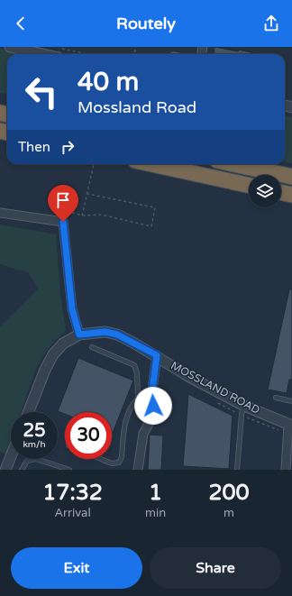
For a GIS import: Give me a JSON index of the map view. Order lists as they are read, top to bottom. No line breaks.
{"streets":{"street":["MOSSLAND ROAD"]},"page":{"header":"Routely","turn":["40 m","Mossland Road"],"then":"Then","speed":"25 km/h","limit":"30","eta":["17:32","Arrival","1","min","200","m"],"buttons":["Exit","Share"]}}
